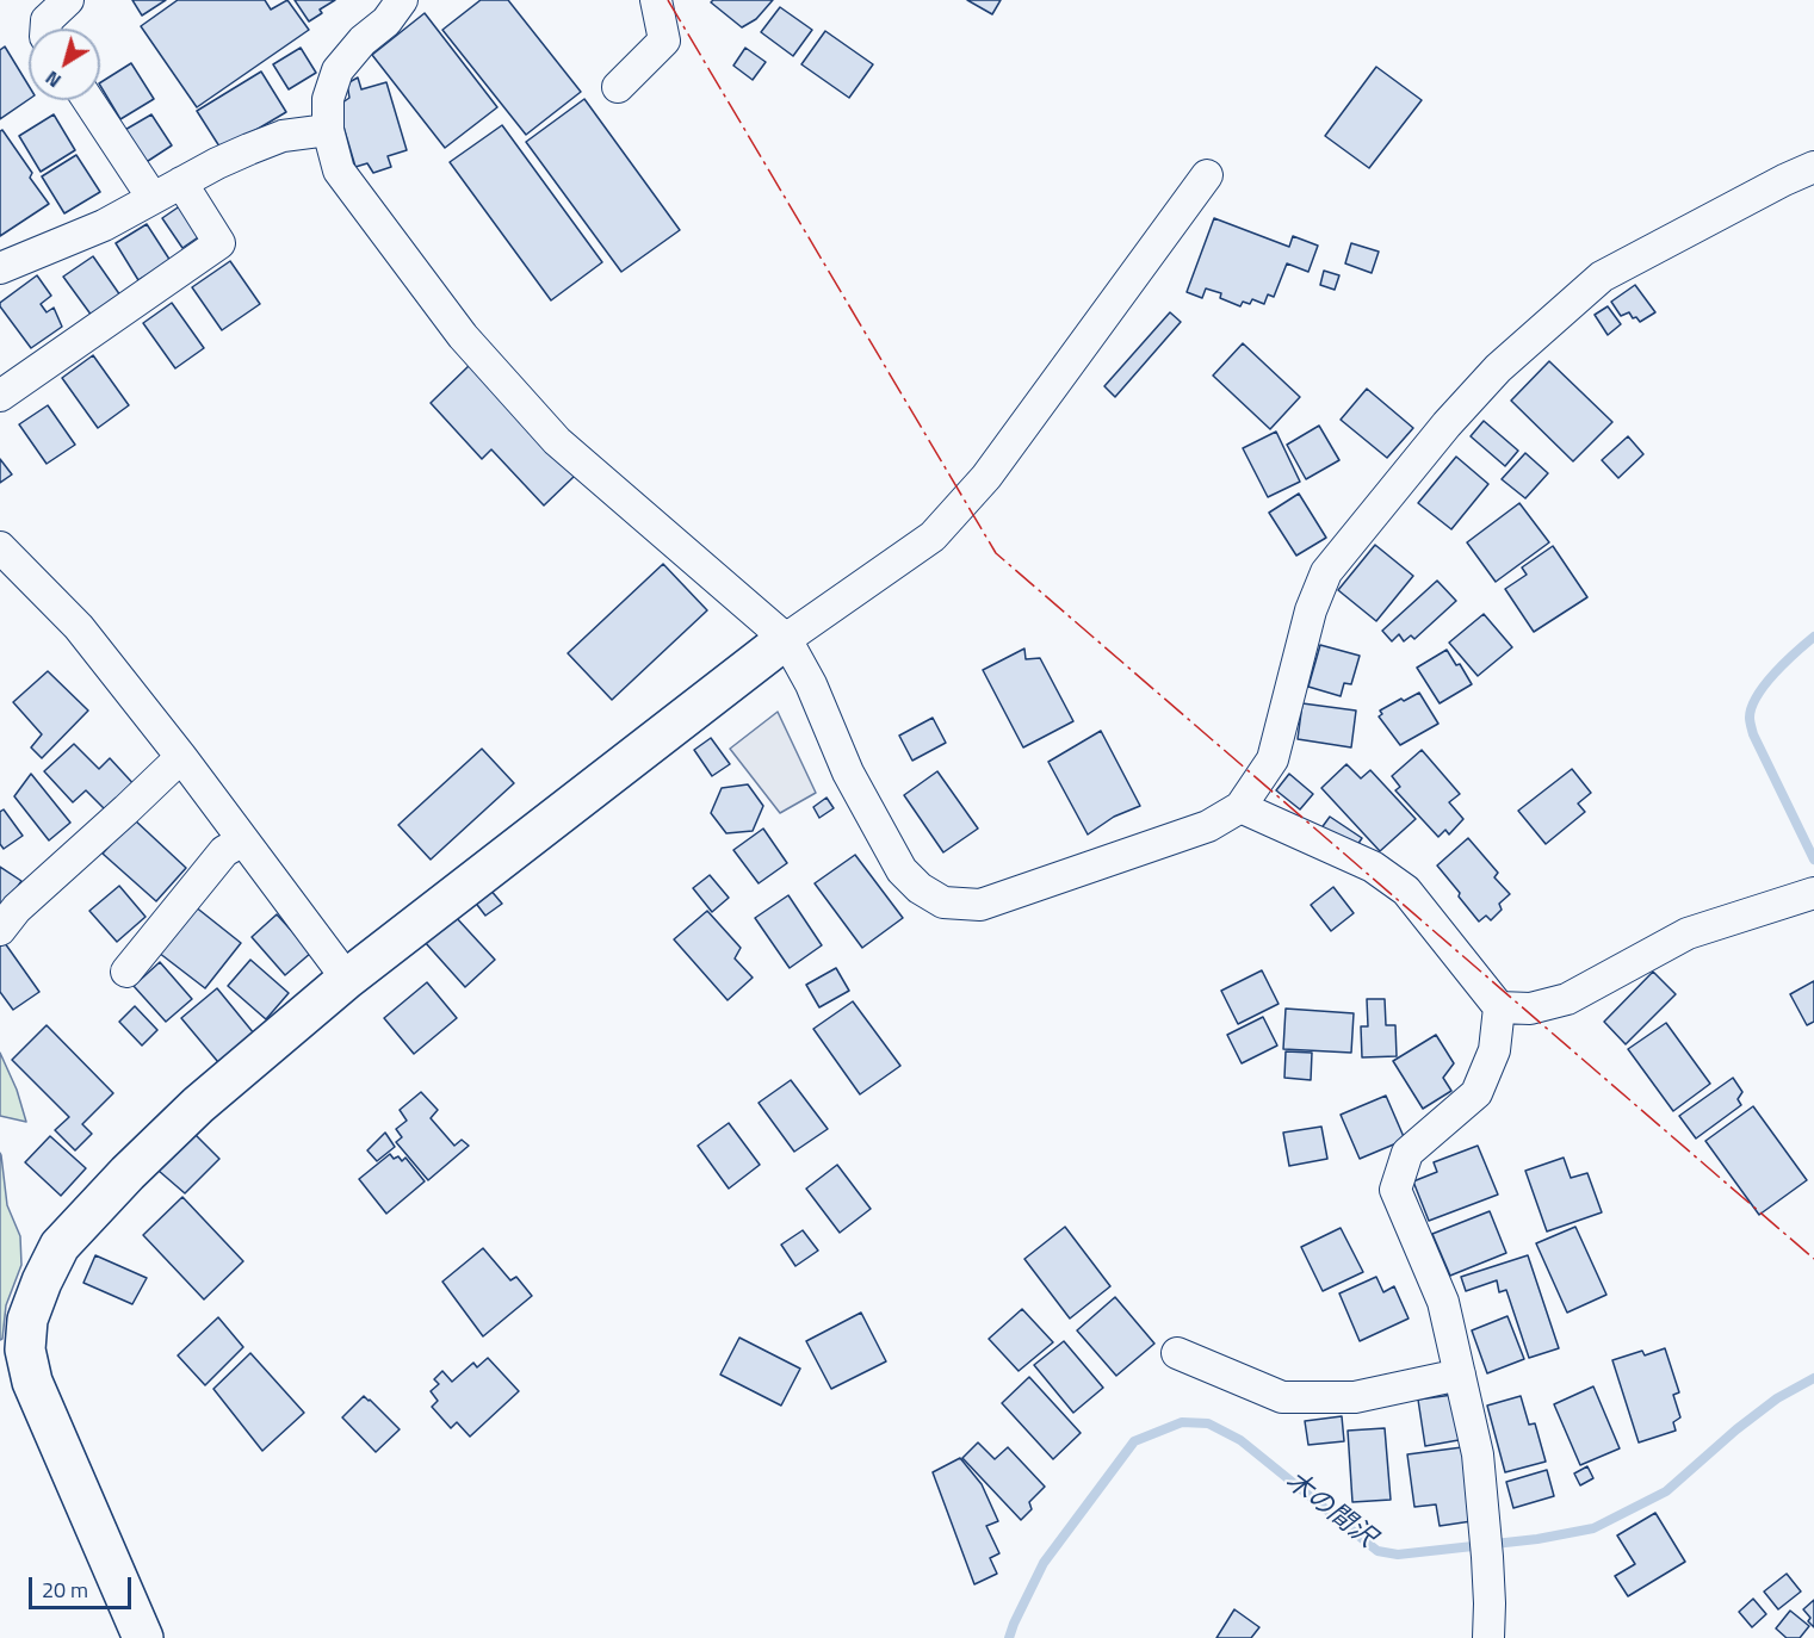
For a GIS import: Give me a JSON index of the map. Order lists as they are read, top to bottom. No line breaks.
{"water":["木の間沢"],"scale_bar":"20 m","north":"bottom left"}
